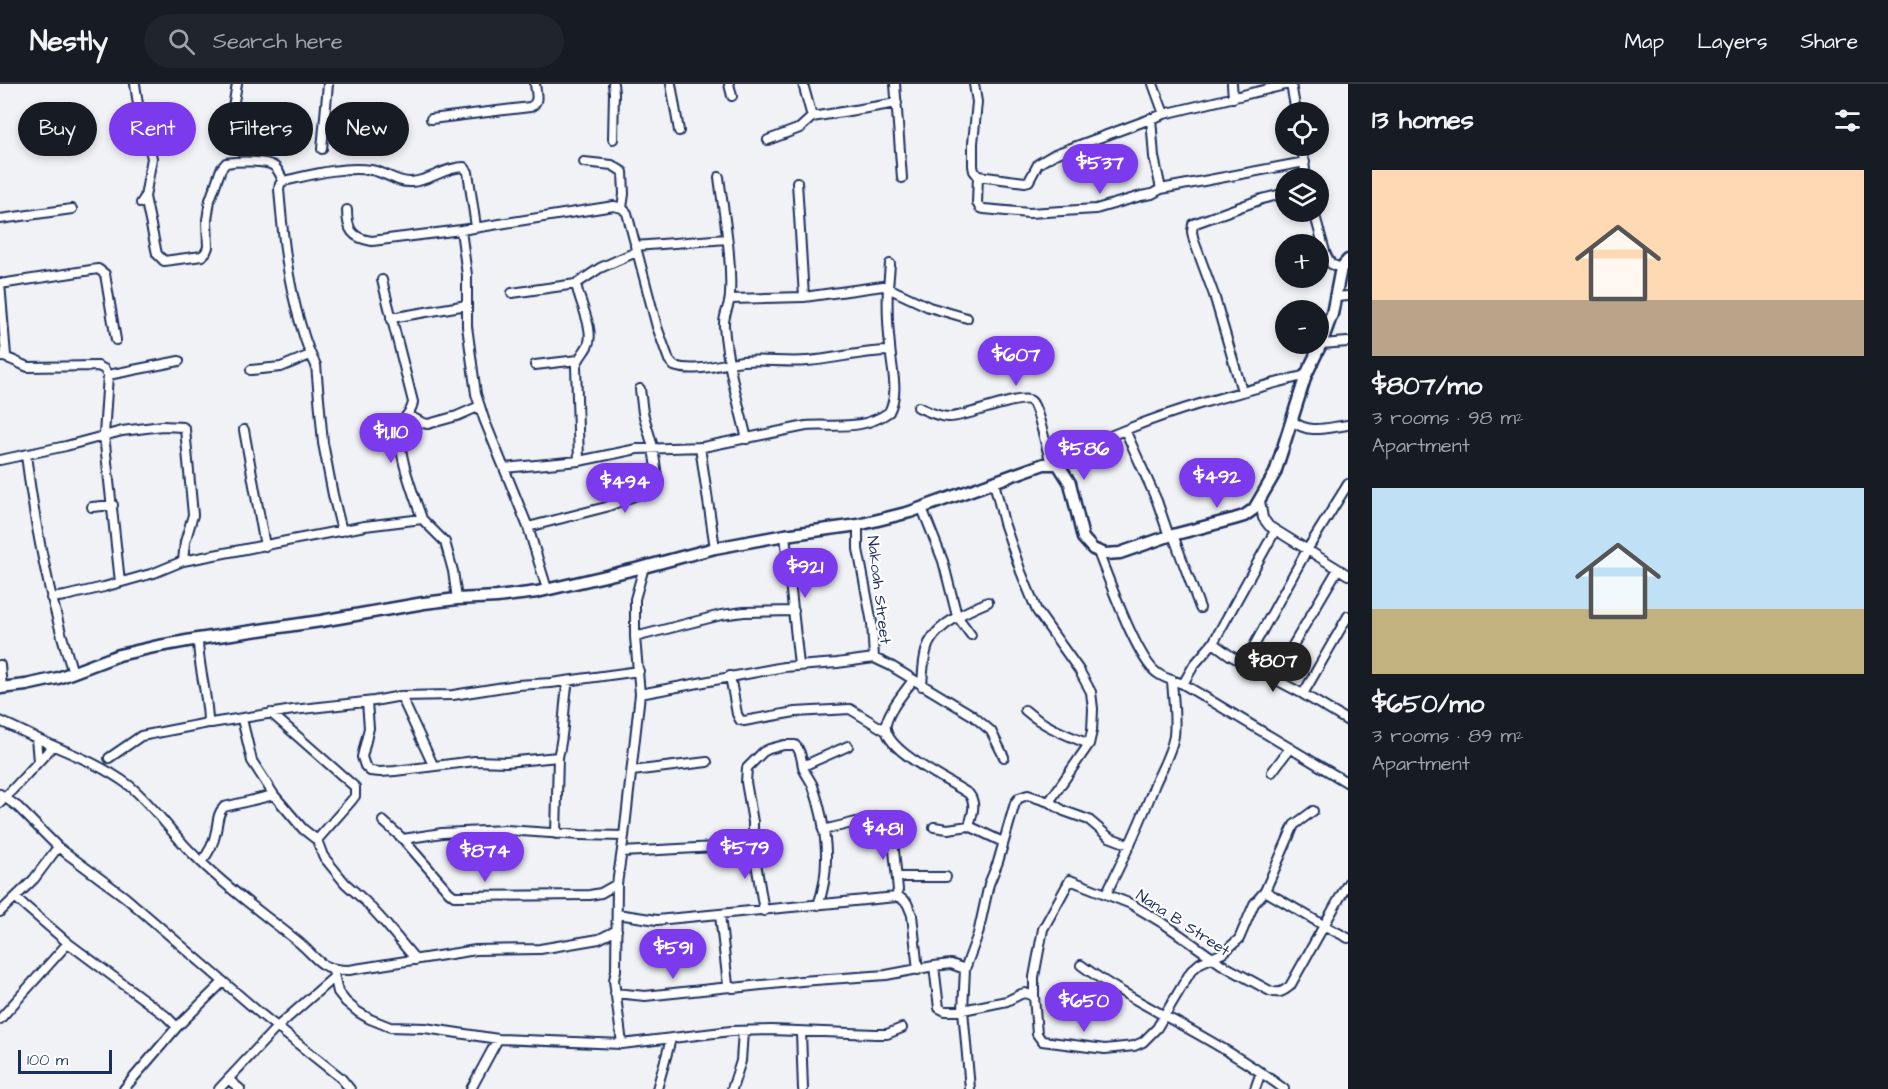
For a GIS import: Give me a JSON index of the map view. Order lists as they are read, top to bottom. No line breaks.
{"streets":{"street":["Nakoah Street","Nana B Street"]},"scale_bar":"100 m","page":{"header":"Nestly","search":"Search here","nav":["Map","Layers","Share"],"heading":"13 homes","map_buttons":["+","−"],"chip":["Buy","Rent","Filters","New"],"price":["$537","$607","$1,110","$586","$492","$494","$921","$807","$481","$579","$874","$591","$650"],"list":[{"name":"$807/mo","note":"3 rooms · 98 m² · Apartment"},{"name":"$650/mo","note":"3 rooms · 89 m² · Apartment"}],"scale":"100 m"}}
